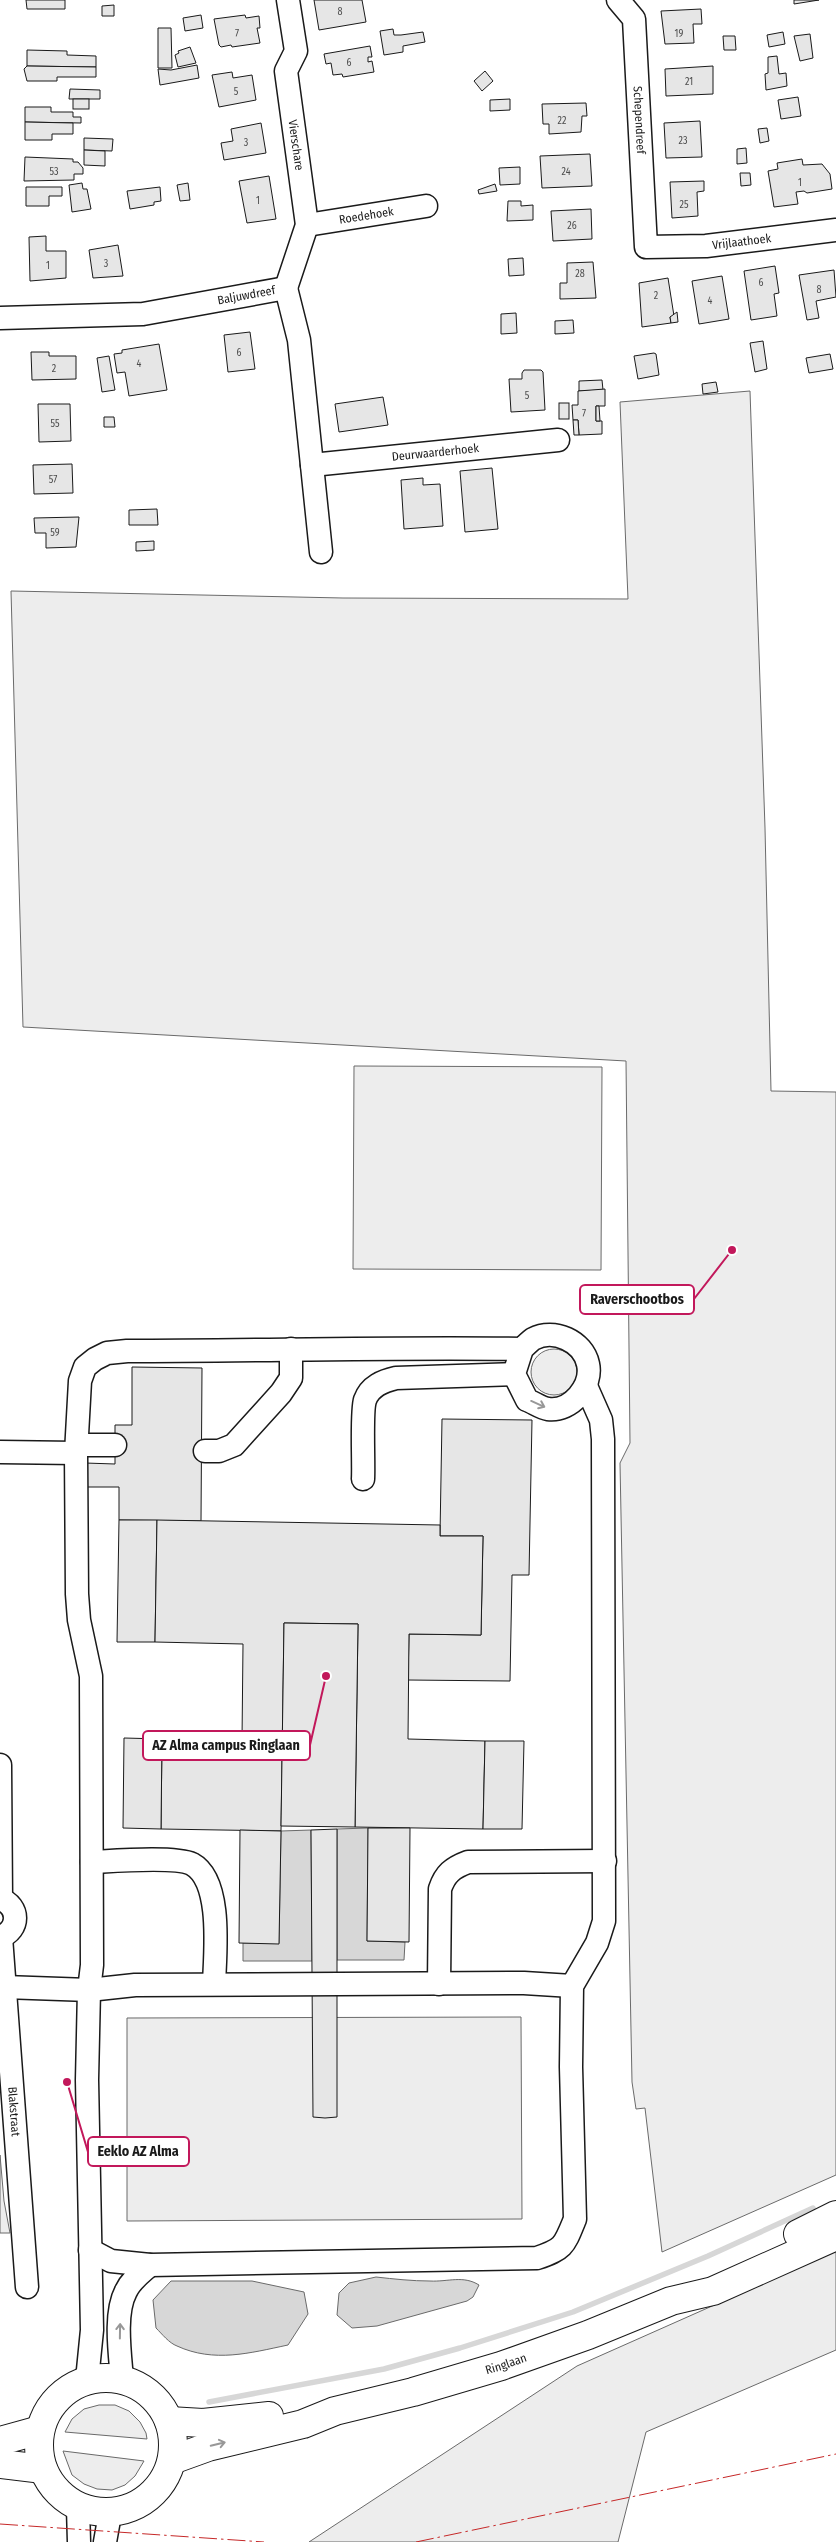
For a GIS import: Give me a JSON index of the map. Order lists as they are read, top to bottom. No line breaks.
{"streets":{"main road":["Ringlaan"],"street":["Schependreef","Vierschare","Roedehoek","Vrijlaathoek","Baljuwdreef","Deurwaarderhoek","Blakstraat"]},"crossings":[["Schependreef","Vrijlaathoek"],["Vierschare","Roedehoek"],["Vierschare","Baljuwdreef"],["Baljuwdreef","Deurwaarderhoek"]],"places":["Raverschootbos","AZ Alma campus Ringlaan","Eeklo AZ Alma"],"house_numbers":["8","7","19","6","21","5","22","23","3","53","24","1","1","25","26","3","1","28","6","8","2","4","6","4","2","5","7","55","57","59"]}
